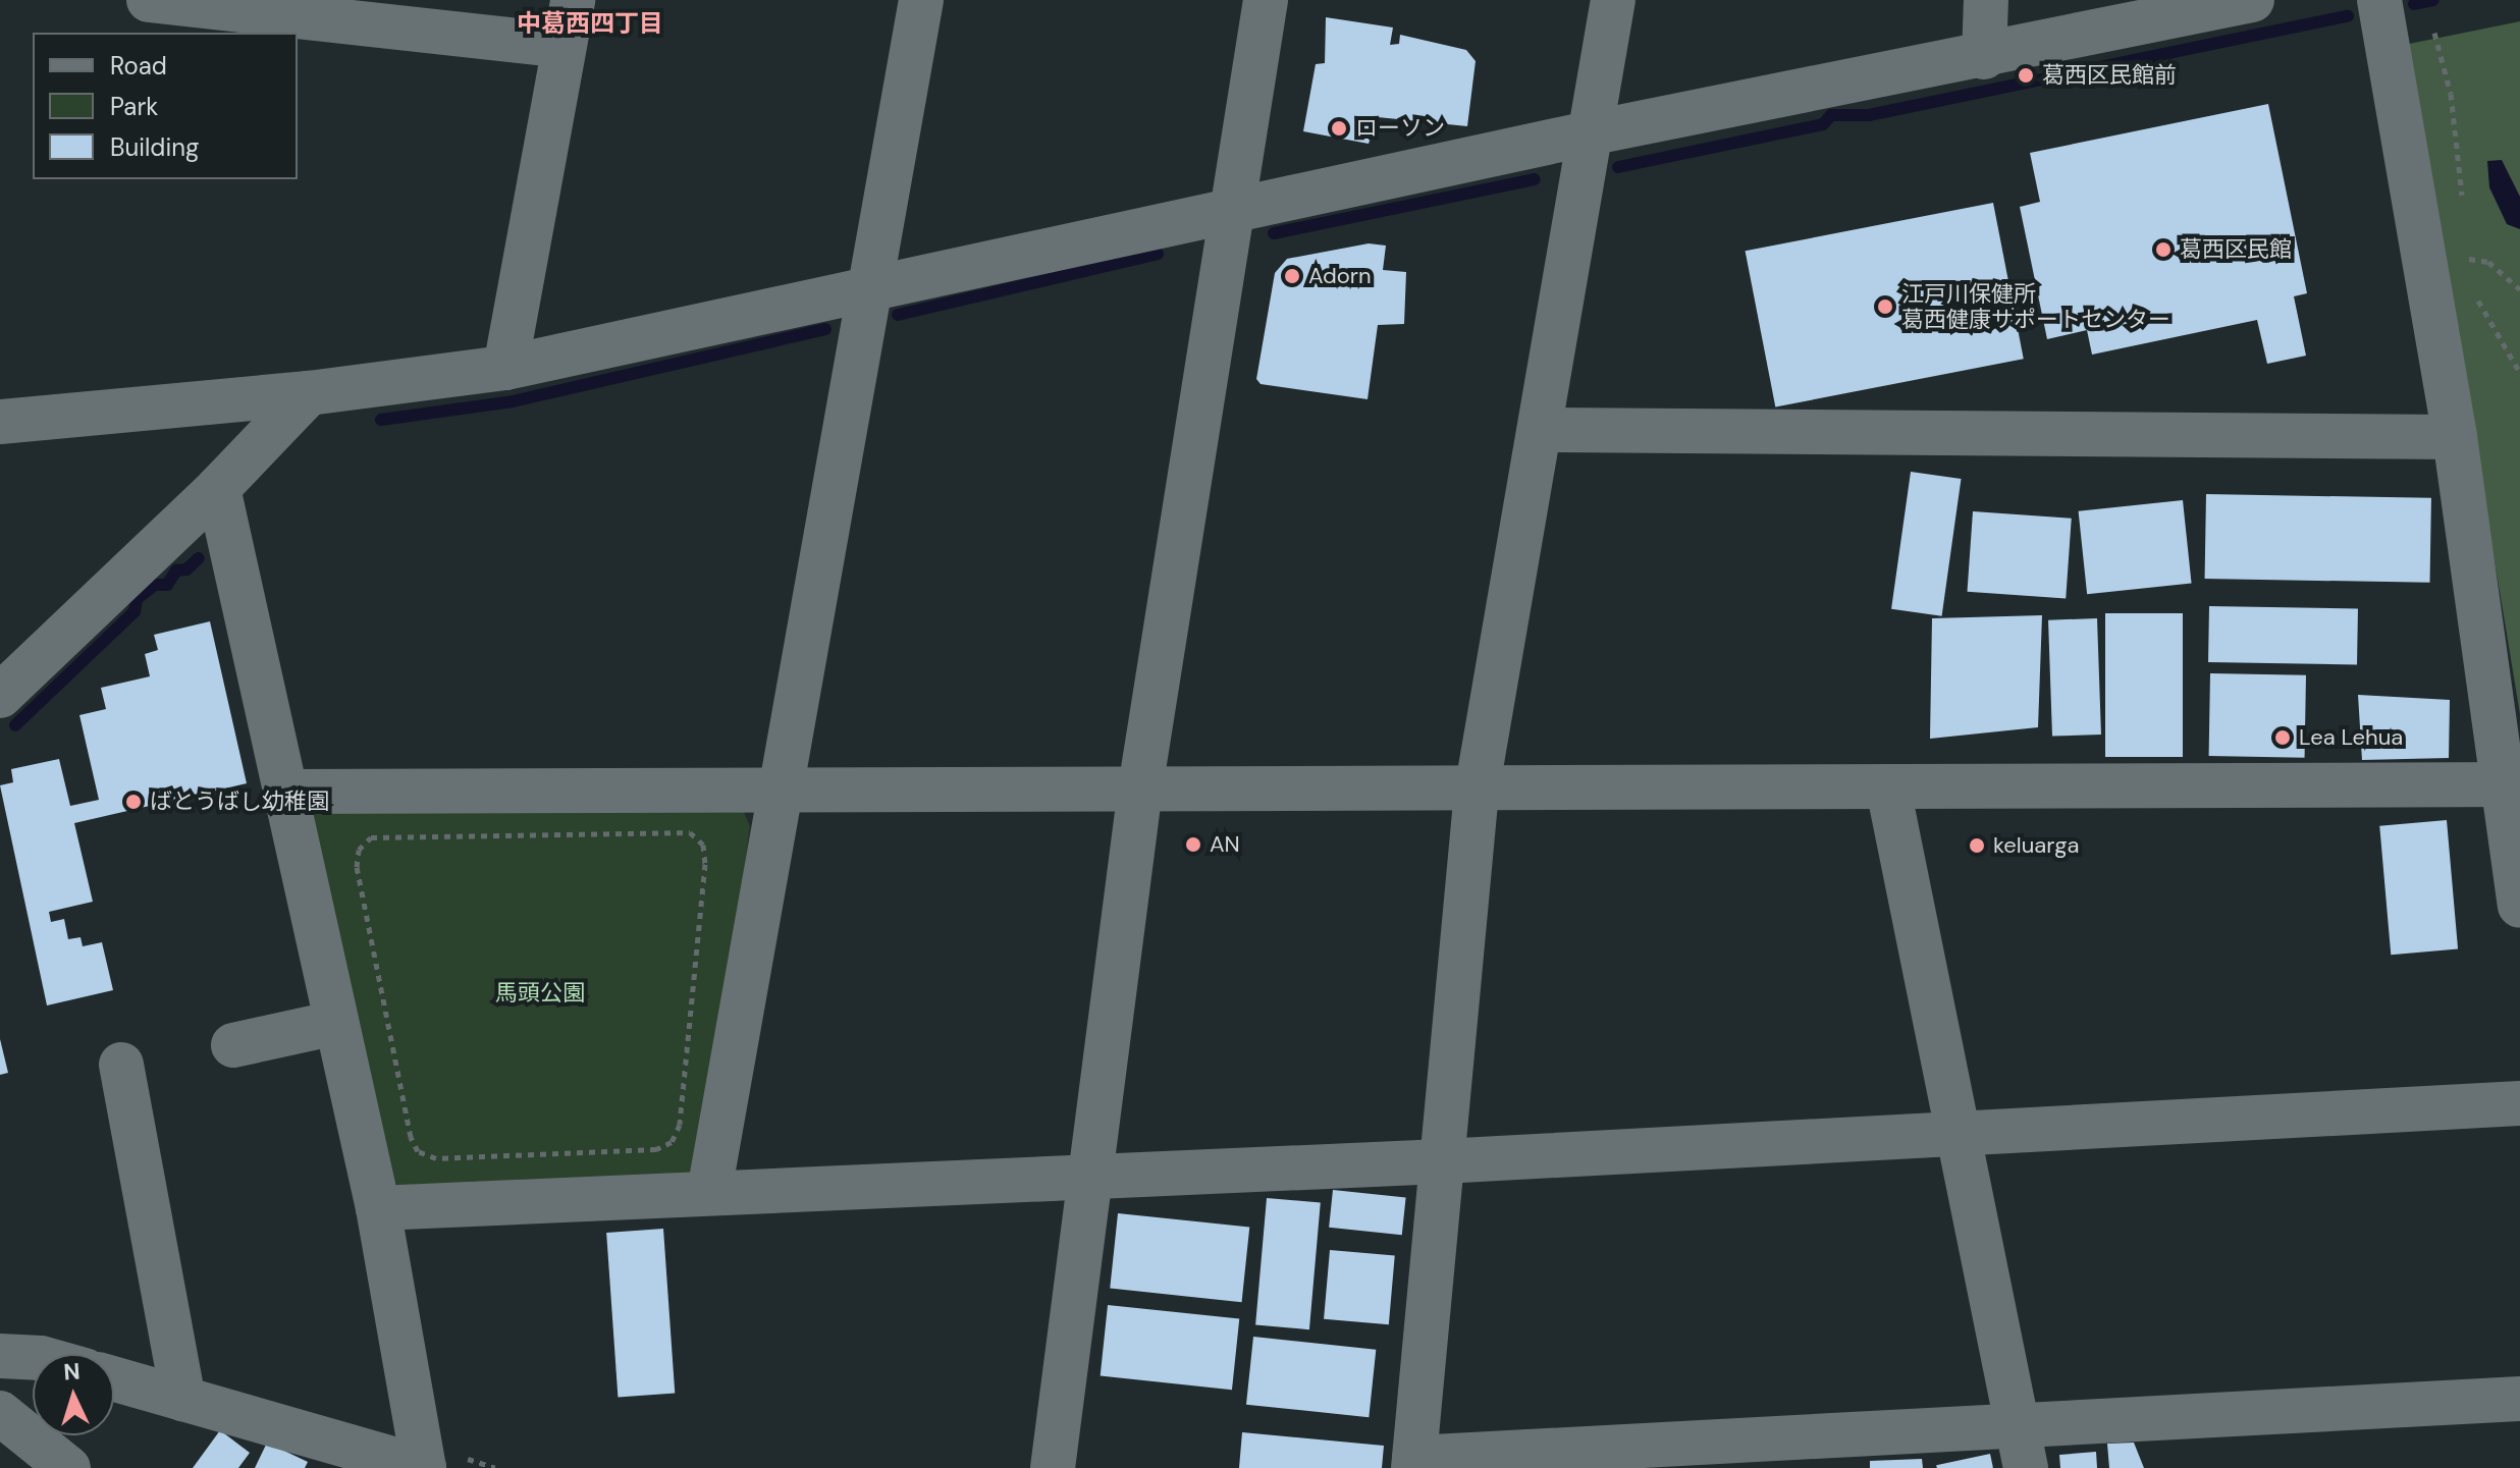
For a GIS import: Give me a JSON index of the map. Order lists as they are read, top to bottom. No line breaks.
{"districts":["中葛西四丁目"],"parks":["馬頭公園"],"places":["葛西区民館前","ローソン","葛西区民館","Adorn","江戸川保健所 葛西健康サポートセンター","Lea Lehua","ばとうばし幼稚園","AN","keluarga"],"legend":["Road","Park","Building"],"north":"top"}
